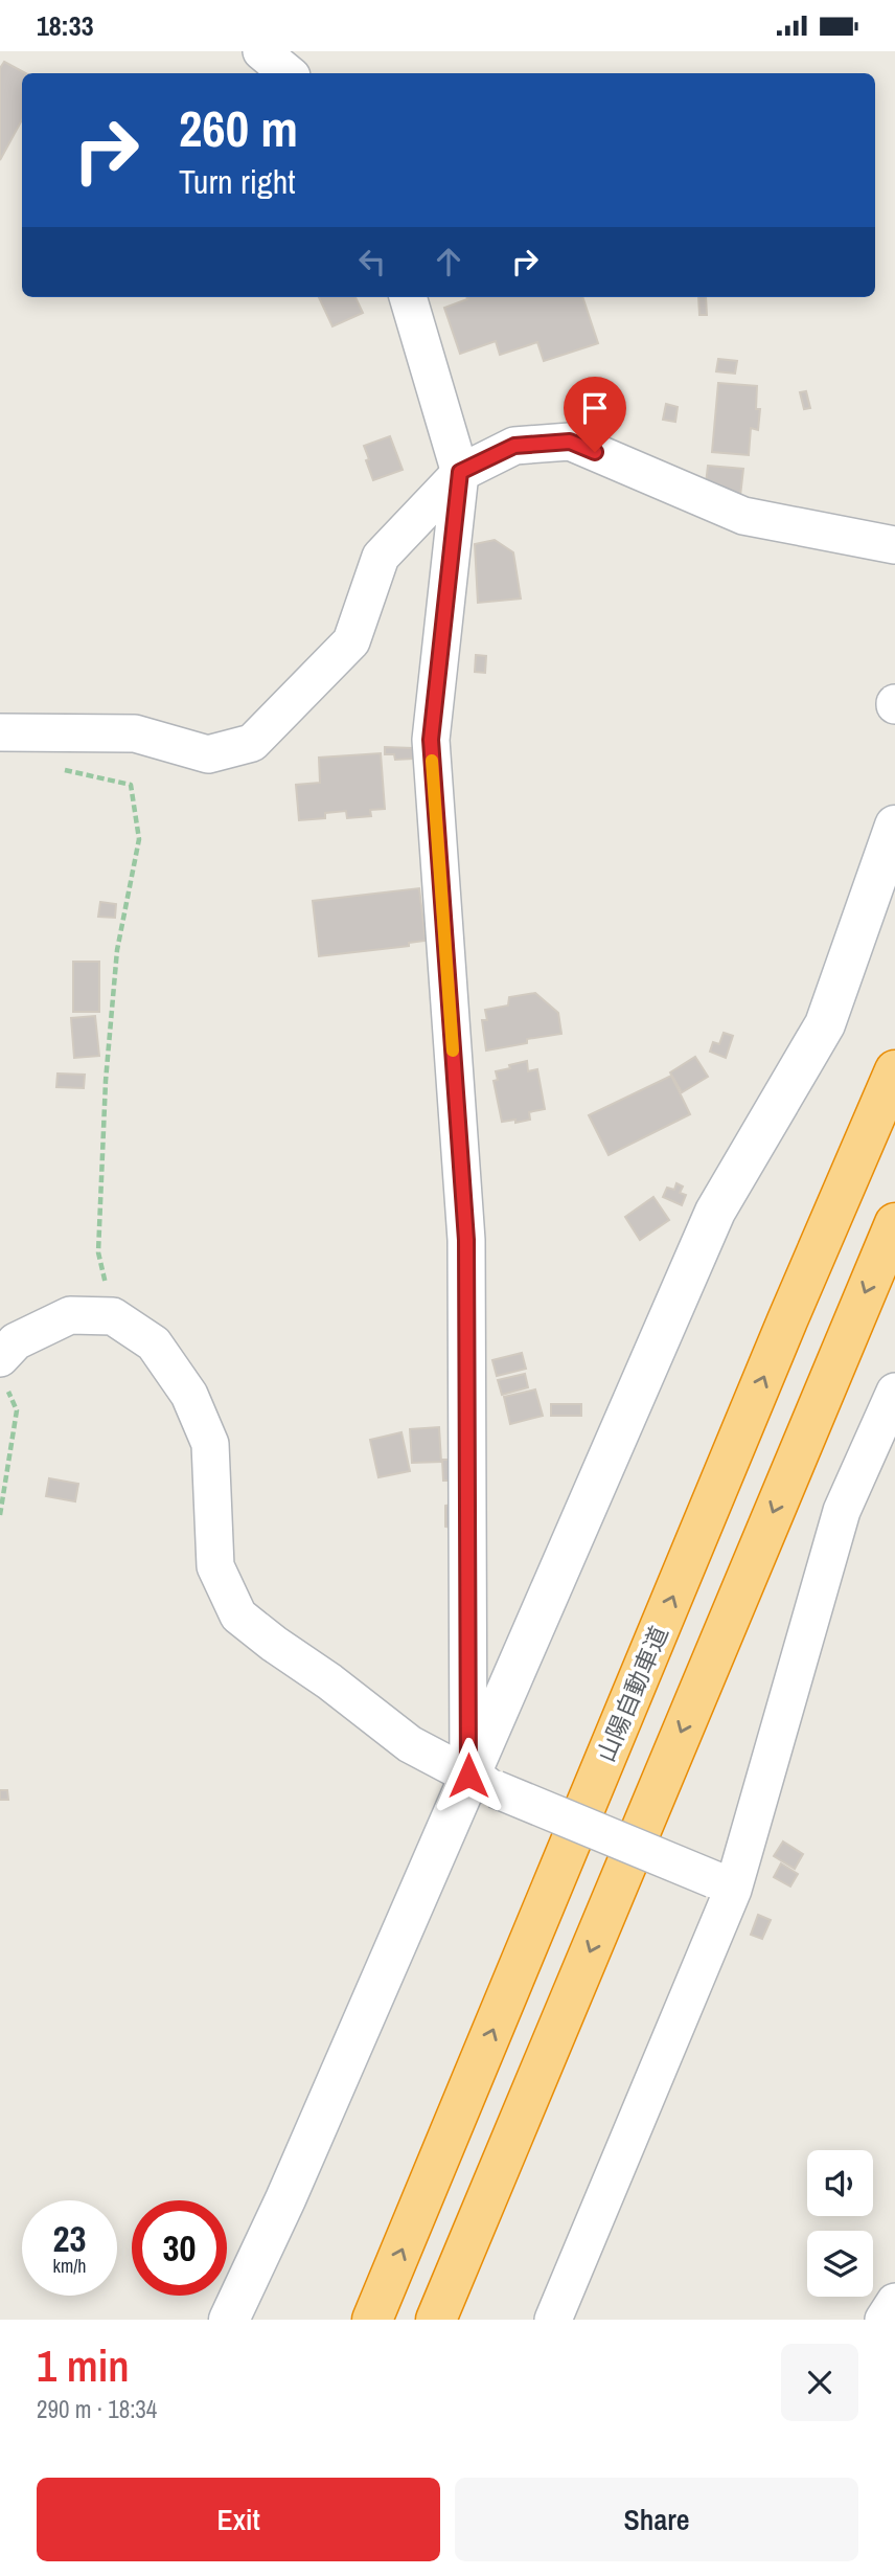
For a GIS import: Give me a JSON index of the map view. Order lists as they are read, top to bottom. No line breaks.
{"streets":{"highway":["山陽自動車道"]},"page":{"status":"18:33","turn":["260 m","Turn right"],"speed":"23 km/h","limit":"30","heading":["1 min","290 m · 18:34"],"buttons":["Exit","Share"]}}
